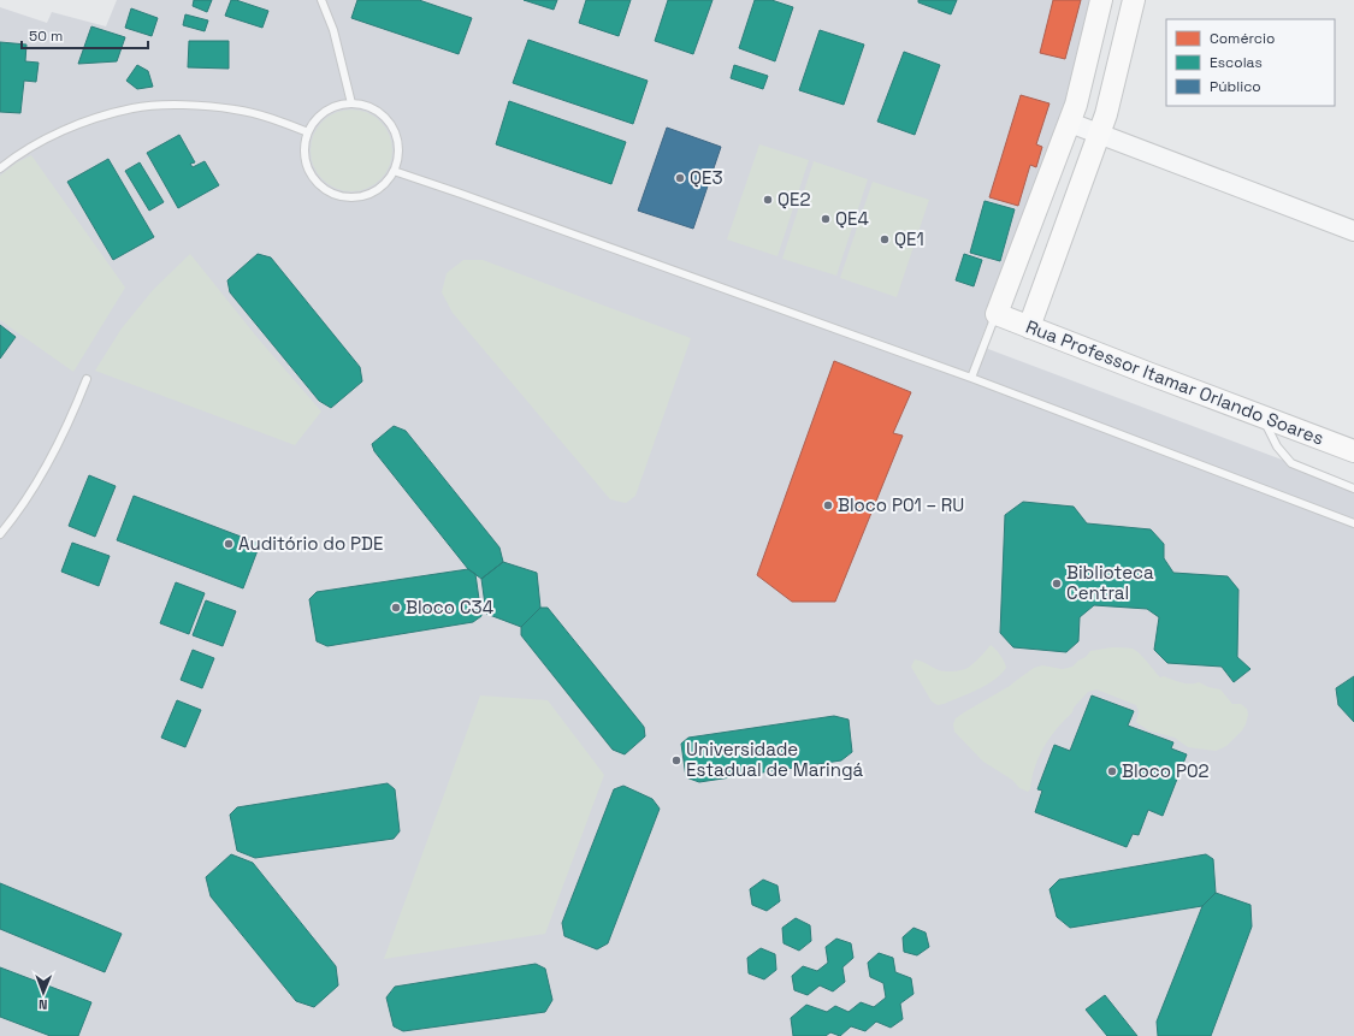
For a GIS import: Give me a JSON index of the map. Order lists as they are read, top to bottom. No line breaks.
{"streets":{"main road":["Rua Professor Itamar Orlando Soares"]},"places":["QE3","QE2","QE4","QE1","Bloco P01 – RU","Auditório do PDE","Biblioteca Central","Bloco C34","Universidade Estadual de Maringá","Bloco P02"],"legend":["Comércio","Escolas","Público"],"scale_bar":"50 m","north":"bottom"}
